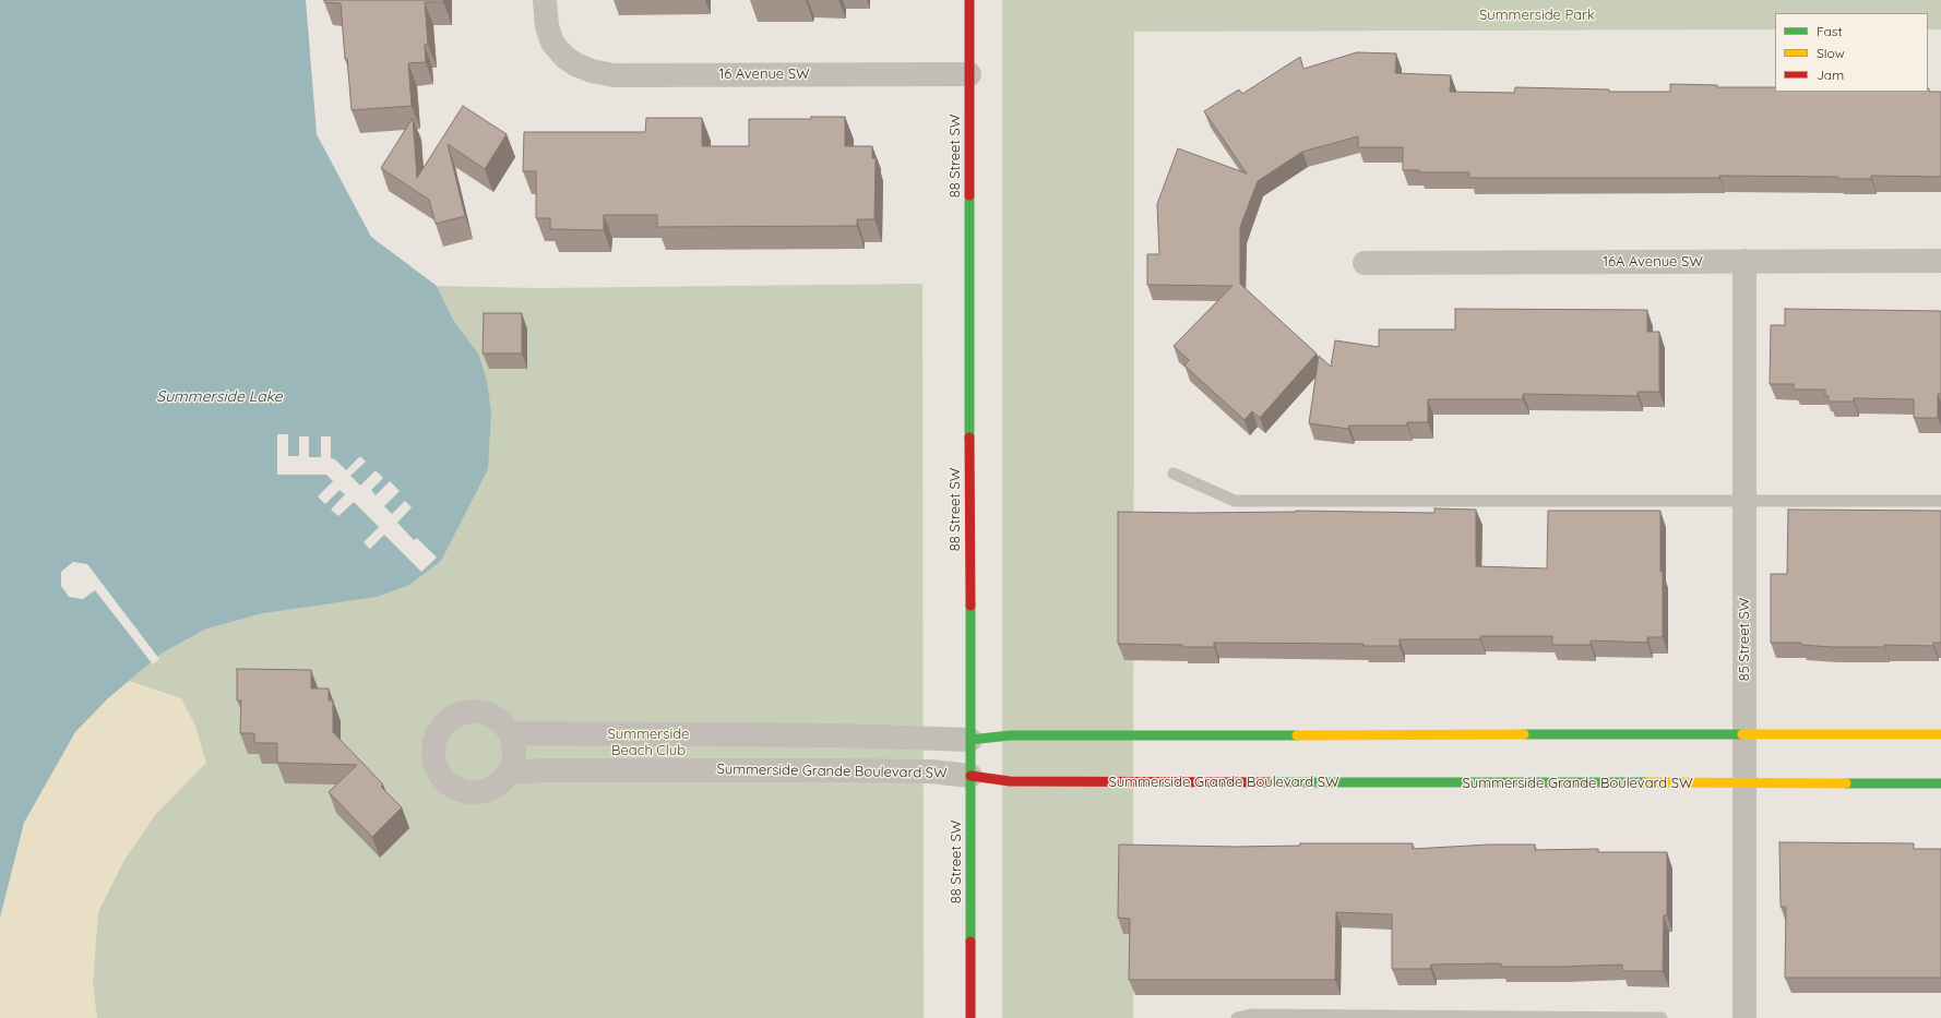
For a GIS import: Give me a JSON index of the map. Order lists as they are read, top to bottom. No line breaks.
{"streets":{"street":["16 Avenue SW","88 Street SW","16A Avenue SW","85 Street SW","Summerside Grande Boulevard SW"]},"crossings":[["16 Avenue SW","88 Street SW"],["88 Street SW","Summerside Grande Boulevard SW"],["16A Avenue SW","85 Street SW"],["85 Street SW","Summerside Grande Boulevard SW"]],"water":["Summerside Lake"],"parks":["Summerside Park","Summerside Beach Club"],"legend":["Fast","Slow","Jam"]}
